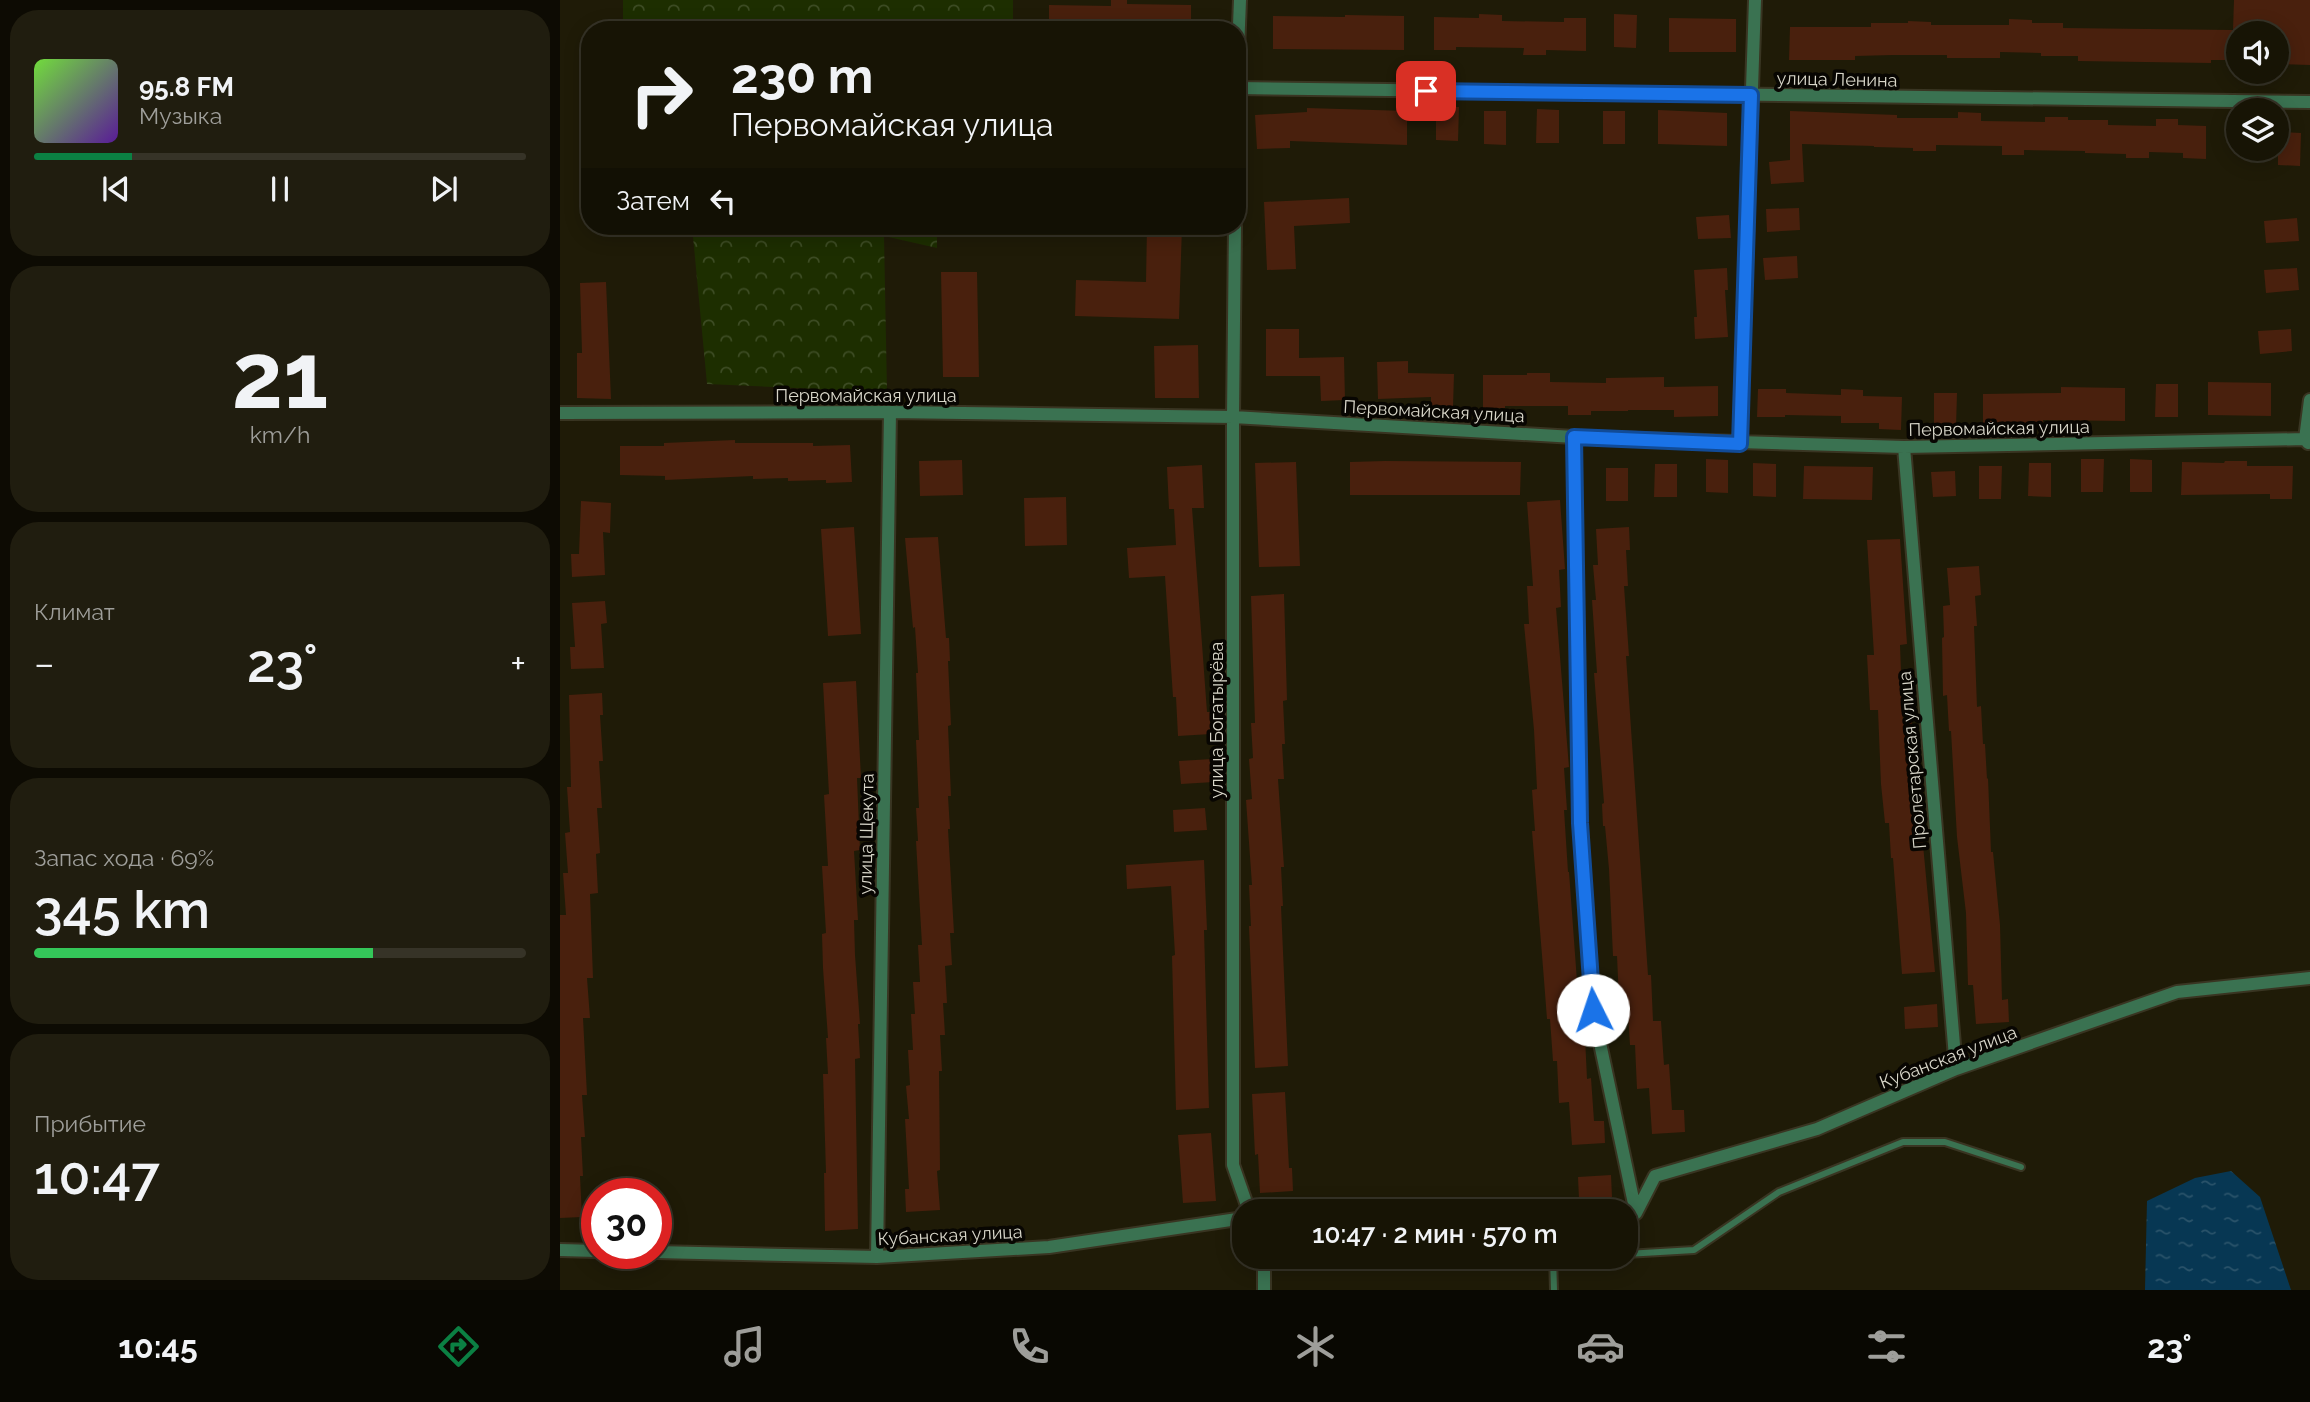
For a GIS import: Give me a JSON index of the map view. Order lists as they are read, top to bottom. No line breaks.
{"streets":{"street":["улица Ленина","Первомайская улица","улица Богатырёва","Пролетарская улица","улица Щекута","Кубанская улица"]},"crossings":[["Первомайская улица","улица Богатырёва"],["Первомайская улица","Пролетарская улица"],["Первомайская улица","улица Щекута"],["Пролетарская улица","Кубанская улица"],["улица Щекута","Кубанская улица"]],"page":{"turn":["230 m","Первомайская улица"],"song":["95.8 FM","Музыка"],"then":"Затем","tile":[["21","km/h"],"Климат",["Запас хода · 69%","345 km"],["Прибытие","10:47"]],"heat":["−","23°","+"],"limit":"30","trip":"10:47 · 2 мин · 570 m","tabs":["10:45","23°"]}}
